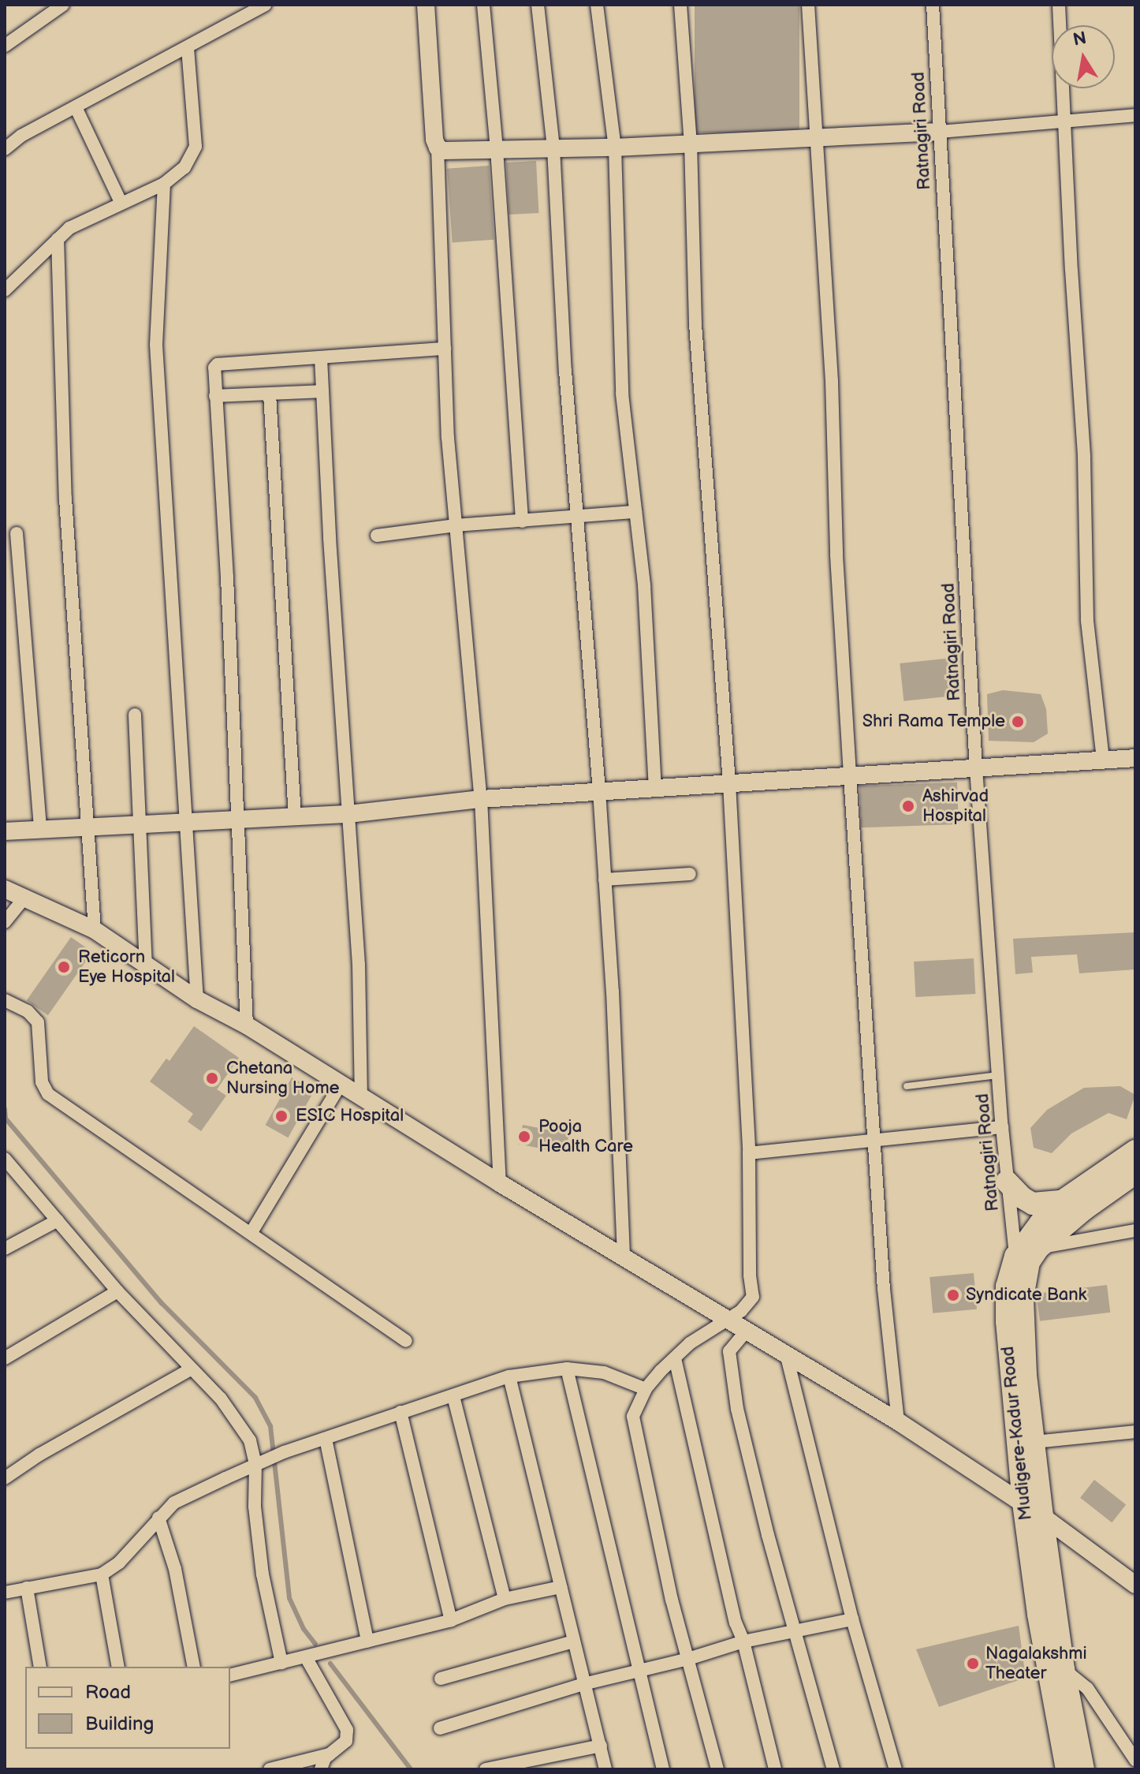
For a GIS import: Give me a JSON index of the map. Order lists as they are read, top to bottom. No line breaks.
{"streets":{"highway":["Mudigere-Kadur Road"],"street":["Ratnagiri Road"]},"crossings":[["Ratnagiri Road","Mudigere-Kadur Road"]],"places":["Shri Rama Temple","Ashirvad Hospital","Reticorn Eye Hospital","Chetana Nursing Home","ESIC Hospital","Pooja Health Care","Syndicate Bank","Nagalakshmi Theater"],"legend":["Road","Building"],"north":"top"}
